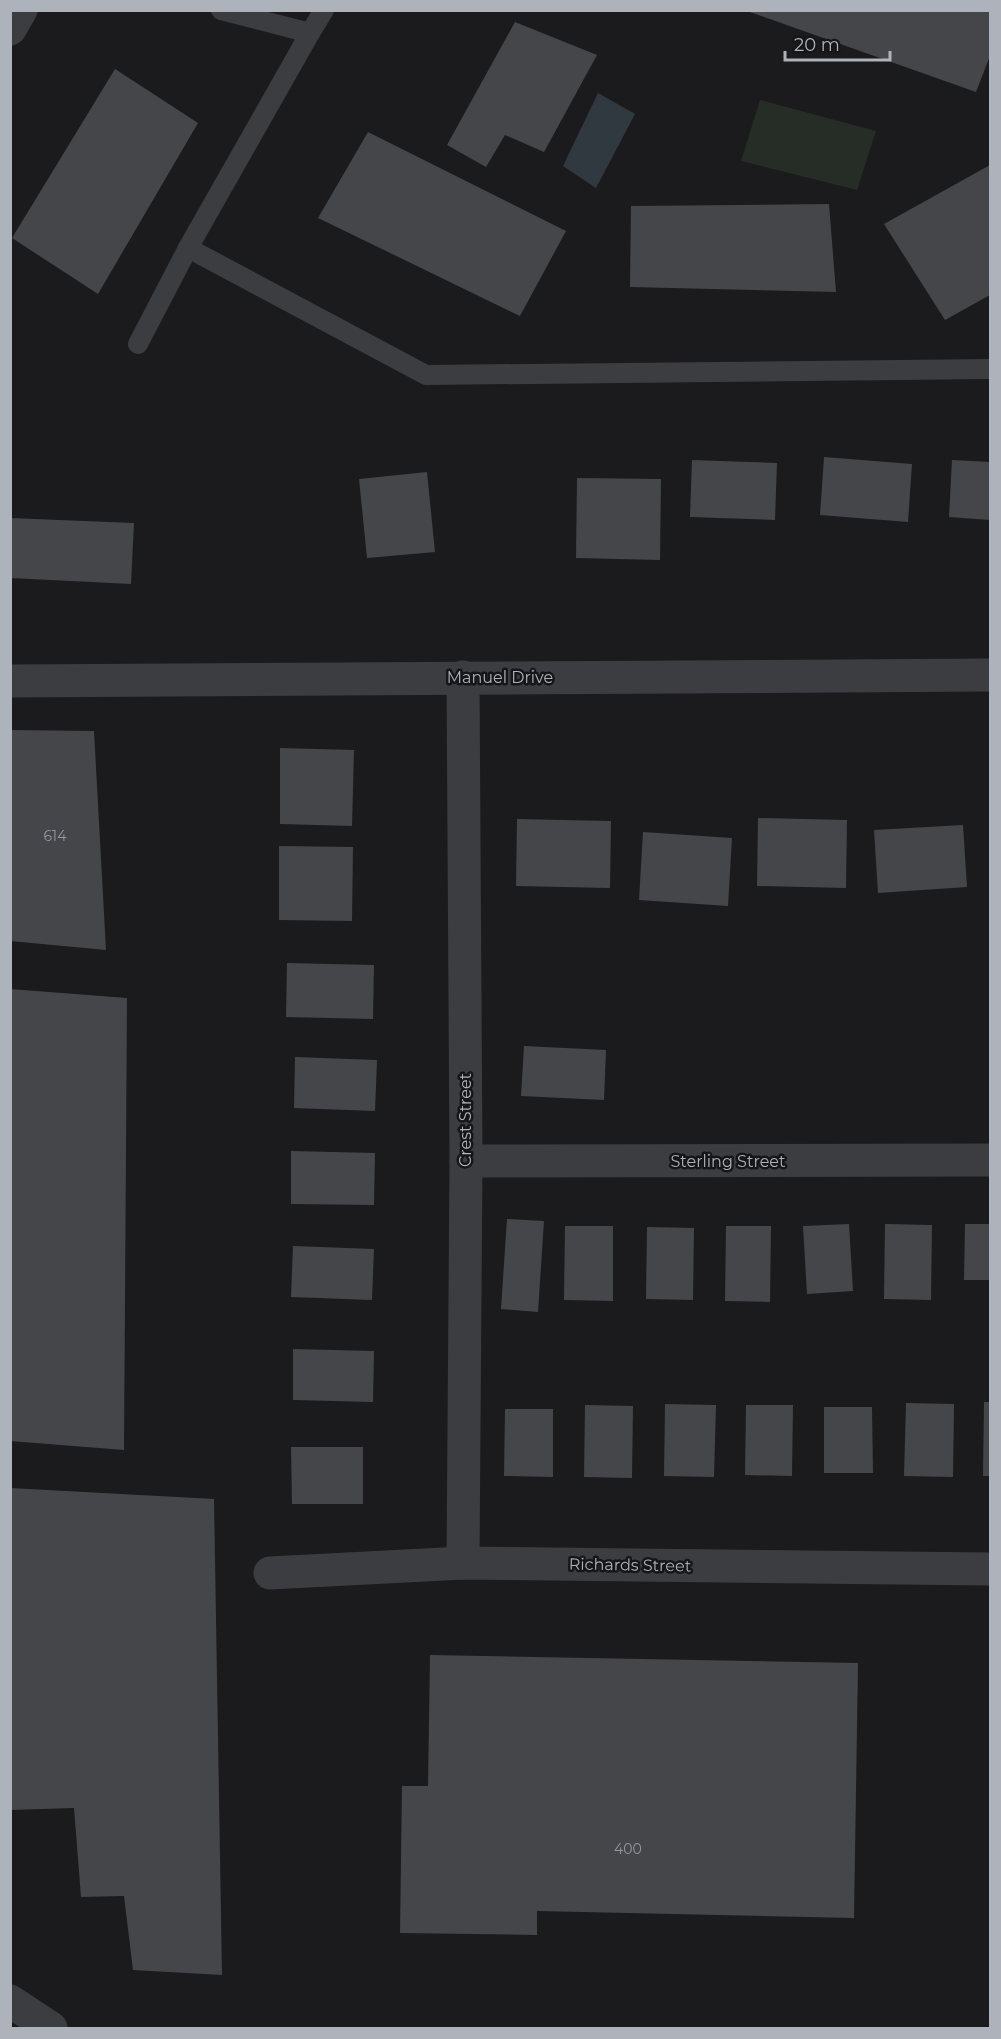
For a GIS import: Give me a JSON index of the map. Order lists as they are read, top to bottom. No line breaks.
{"streets":{"street":["Manuel Drive","Crest Street","Sterling Street","Richards Street"]},"crossings":[["Manuel Drive","Crest Street"],["Crest Street","Sterling Street"],["Crest Street","Richards Street"]],"house_numbers":["614","400"],"scale_bar":"20 m"}
